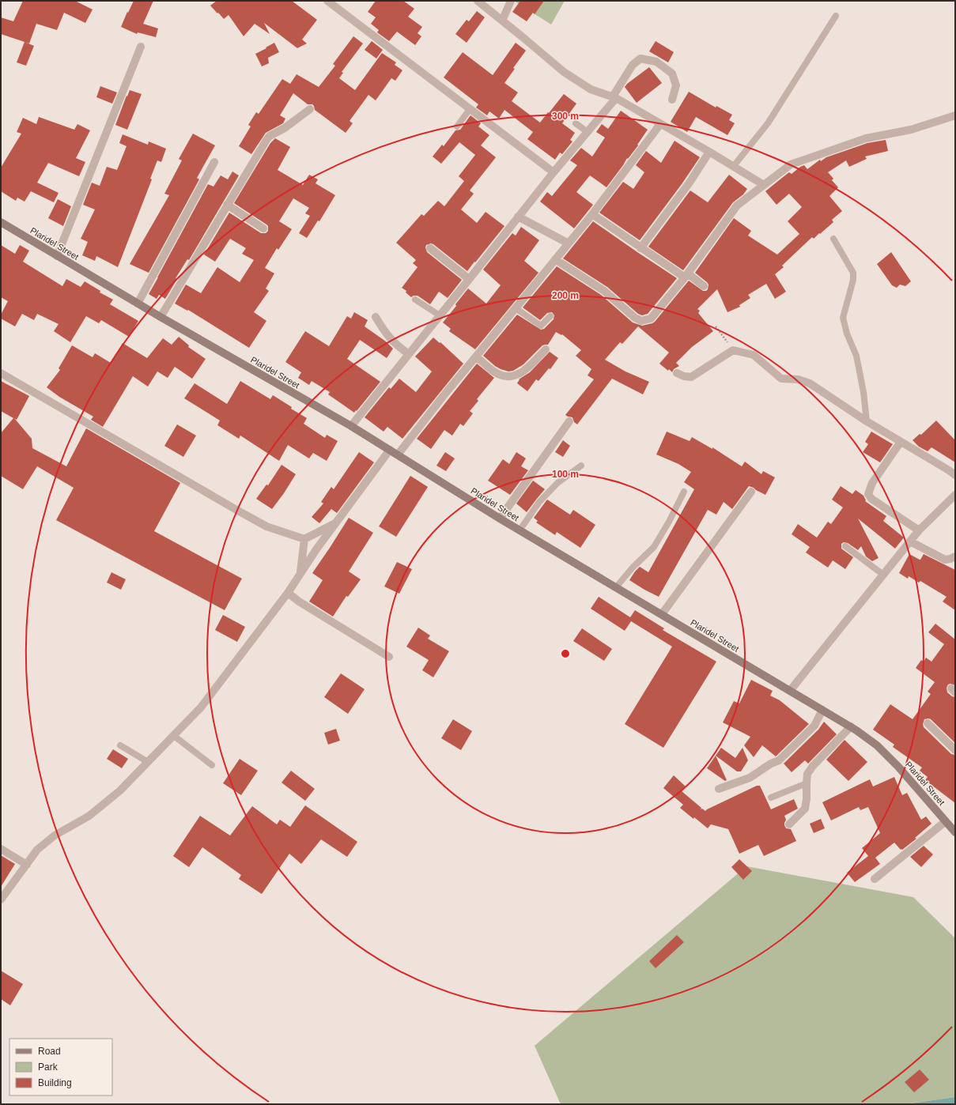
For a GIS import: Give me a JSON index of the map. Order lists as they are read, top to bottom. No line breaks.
{"streets":{"street":["Plaridel Street"]},"legend":["Road","Park","Building"],"rings":["300 m","200 m","100 m"]}
